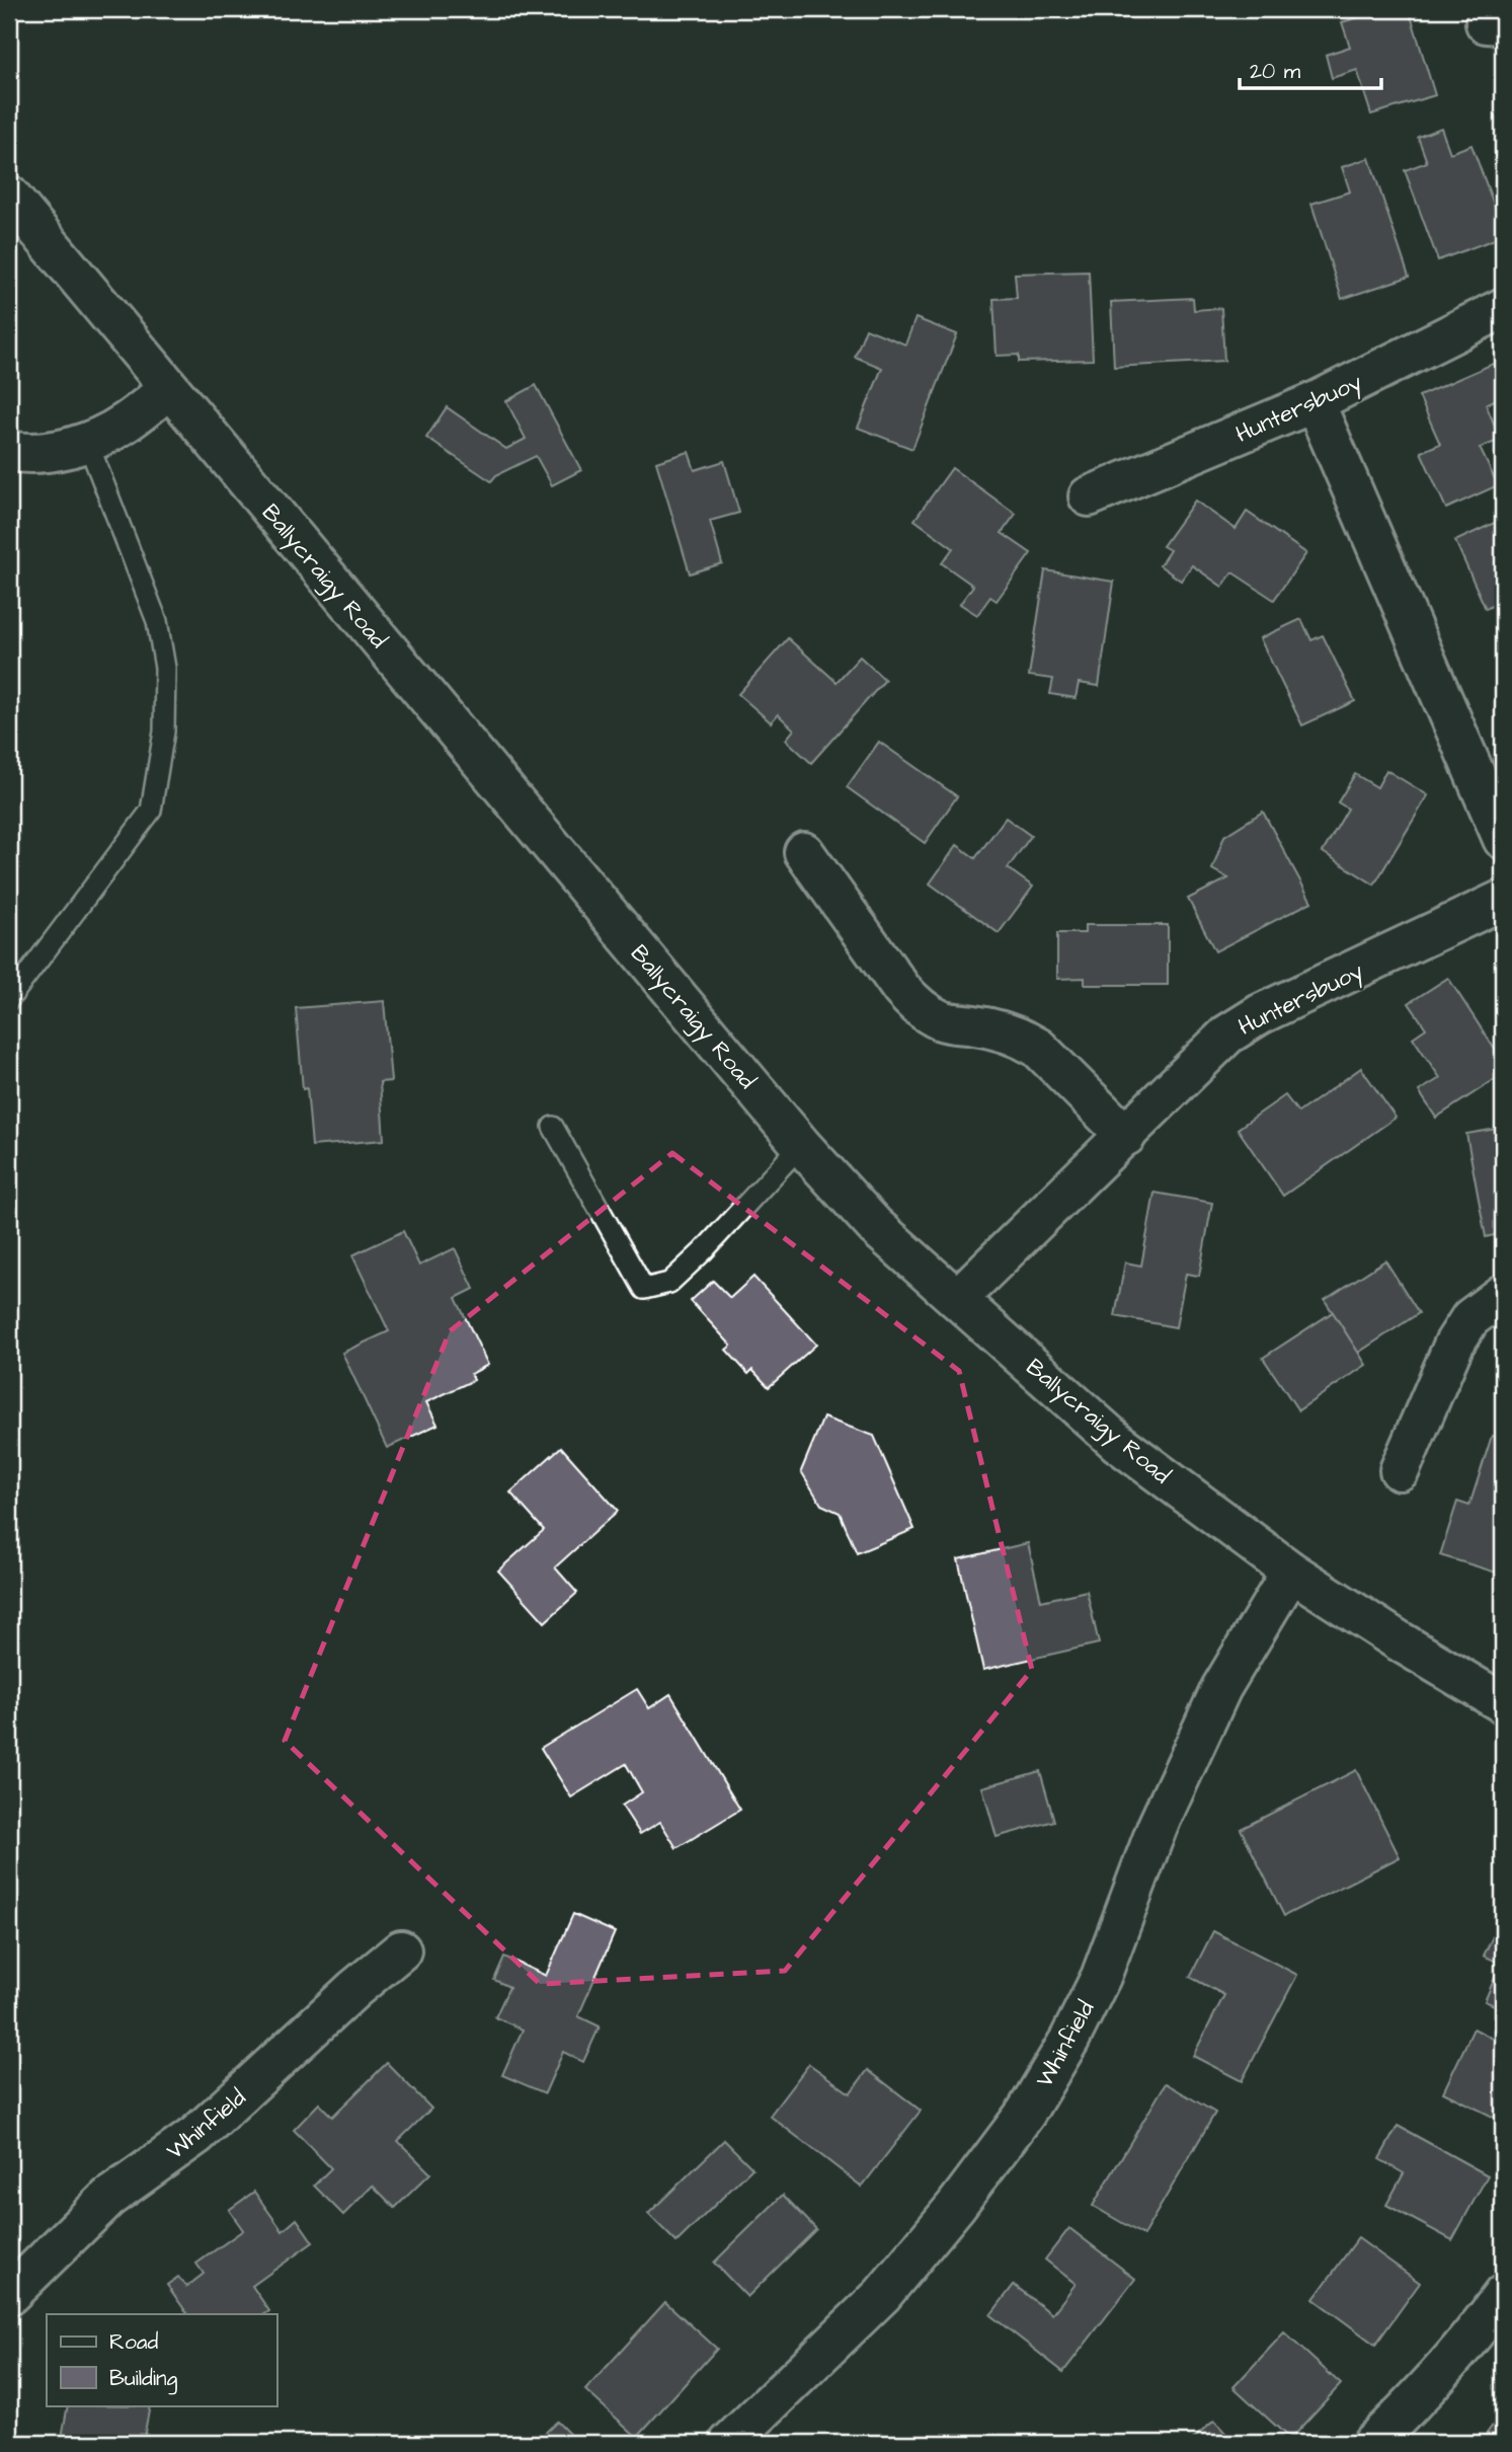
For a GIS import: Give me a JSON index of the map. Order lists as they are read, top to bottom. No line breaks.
{"streets":{"street":["Huntersbuoy","Ballycraigy Road","Whinfield"]},"crossings":[["Huntersbuoy","Ballycraigy Road"],["Ballycraigy Road","Whinfield"]],"legend":["Road","Building"],"scale_bar":"20 m"}
